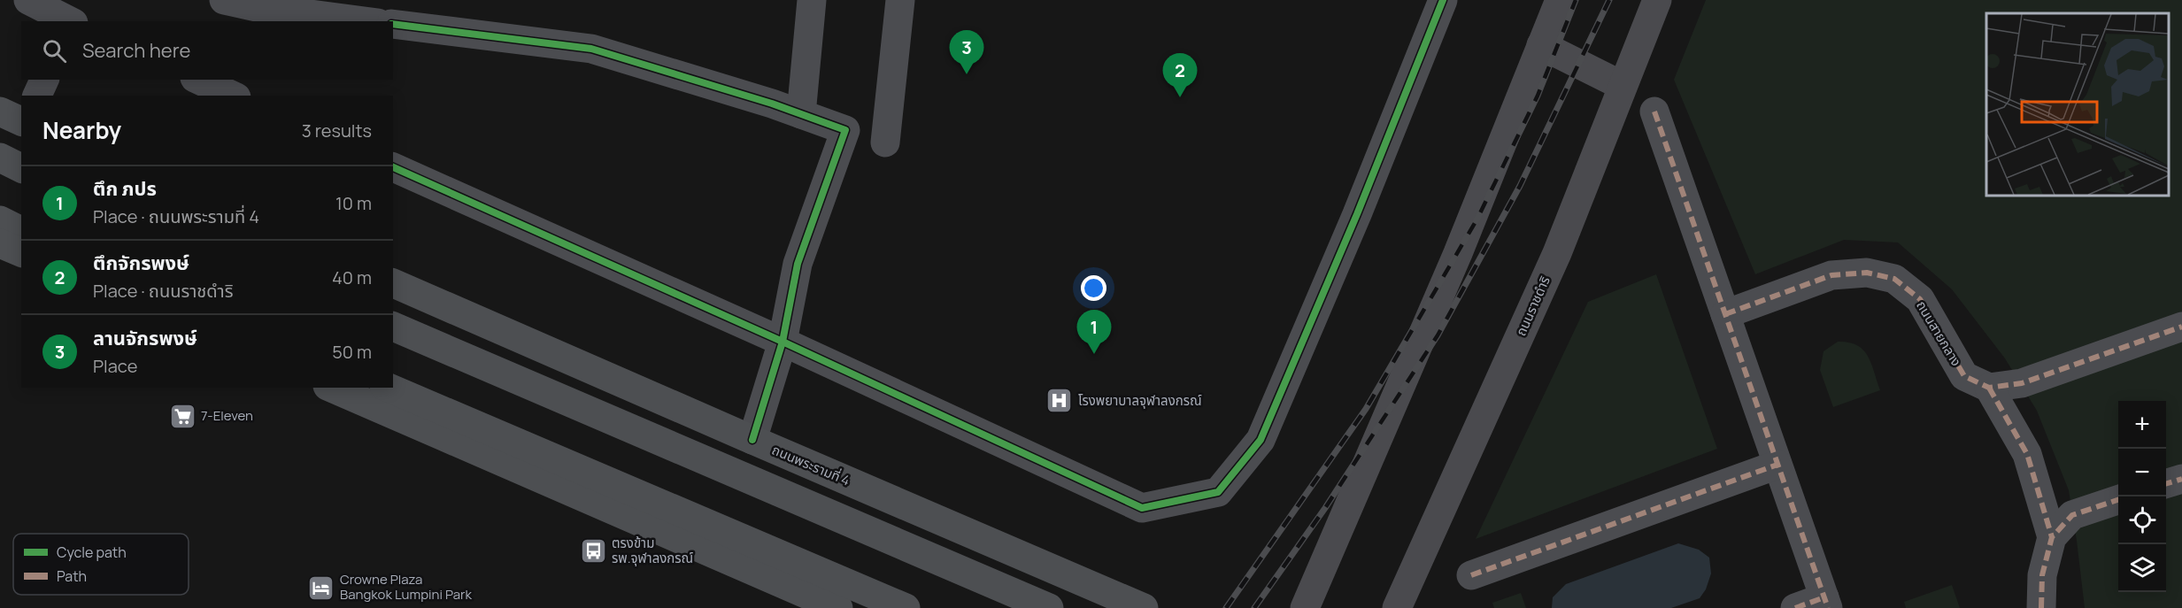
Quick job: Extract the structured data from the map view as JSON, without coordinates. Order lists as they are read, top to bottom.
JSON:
{
  "streets": {
    "main road": ["ถนนราชดำริ", "ถนนพระรามที่ 4"],
    "street": ["ถนนสายกลาง"]
  },
  "places": {
    "hospital": ["โรงพยาบาลจุฬาลงกรณ์"],
    "supermarket": ["7-Eleven"],
    "bus stop": ["ตรงข้าม รพ.จุฬาลงกรณ์"],
    "hotel": ["Crowne Plaza Bangkok Lumpini Park"]
  },
  "legend": ["Cycle path", "Path"],
  "page": {
    "search": "Search here",
    "pins": ["3", "2", "1"],
    "heading": ["Nearby", "3 results"],
    "list": [
      {
        "mark": "1",
        "name": "ตึก ภปร",
        "note": "Place · ถนนพระรามที่ 4",
        "value": "10 m"
      },
      {
        "mark": "2",
        "name": "ตึกจักรพงษ์",
        "note": "Place · ถนนราชดำริ",
        "value": "40 m"
      },
      {
        "mark": "3",
        "name": "ลานจักรพงษ์",
        "note": "Place",
        "value": "50 m"
      }
    ],
    "map_buttons": ["+", "−"]
  }
}
